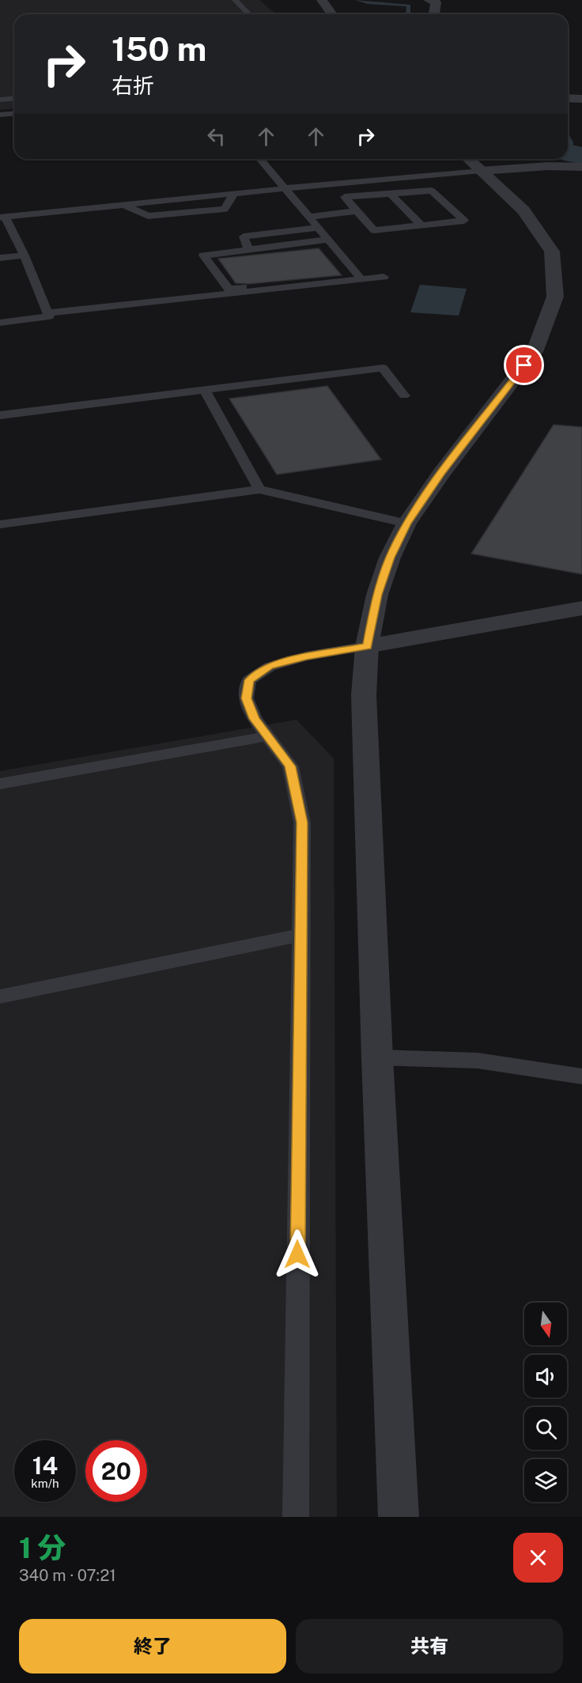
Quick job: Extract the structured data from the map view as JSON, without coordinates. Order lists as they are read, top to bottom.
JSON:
{
  "north": "bottom",
  "page": {
    "turn": ["150 m", "右折"],
    "speed": "14 km/h",
    "limit": "20",
    "heading": ["1 分", "340 m · 07:21"],
    "buttons": ["終了", "共有"]
  }
}
